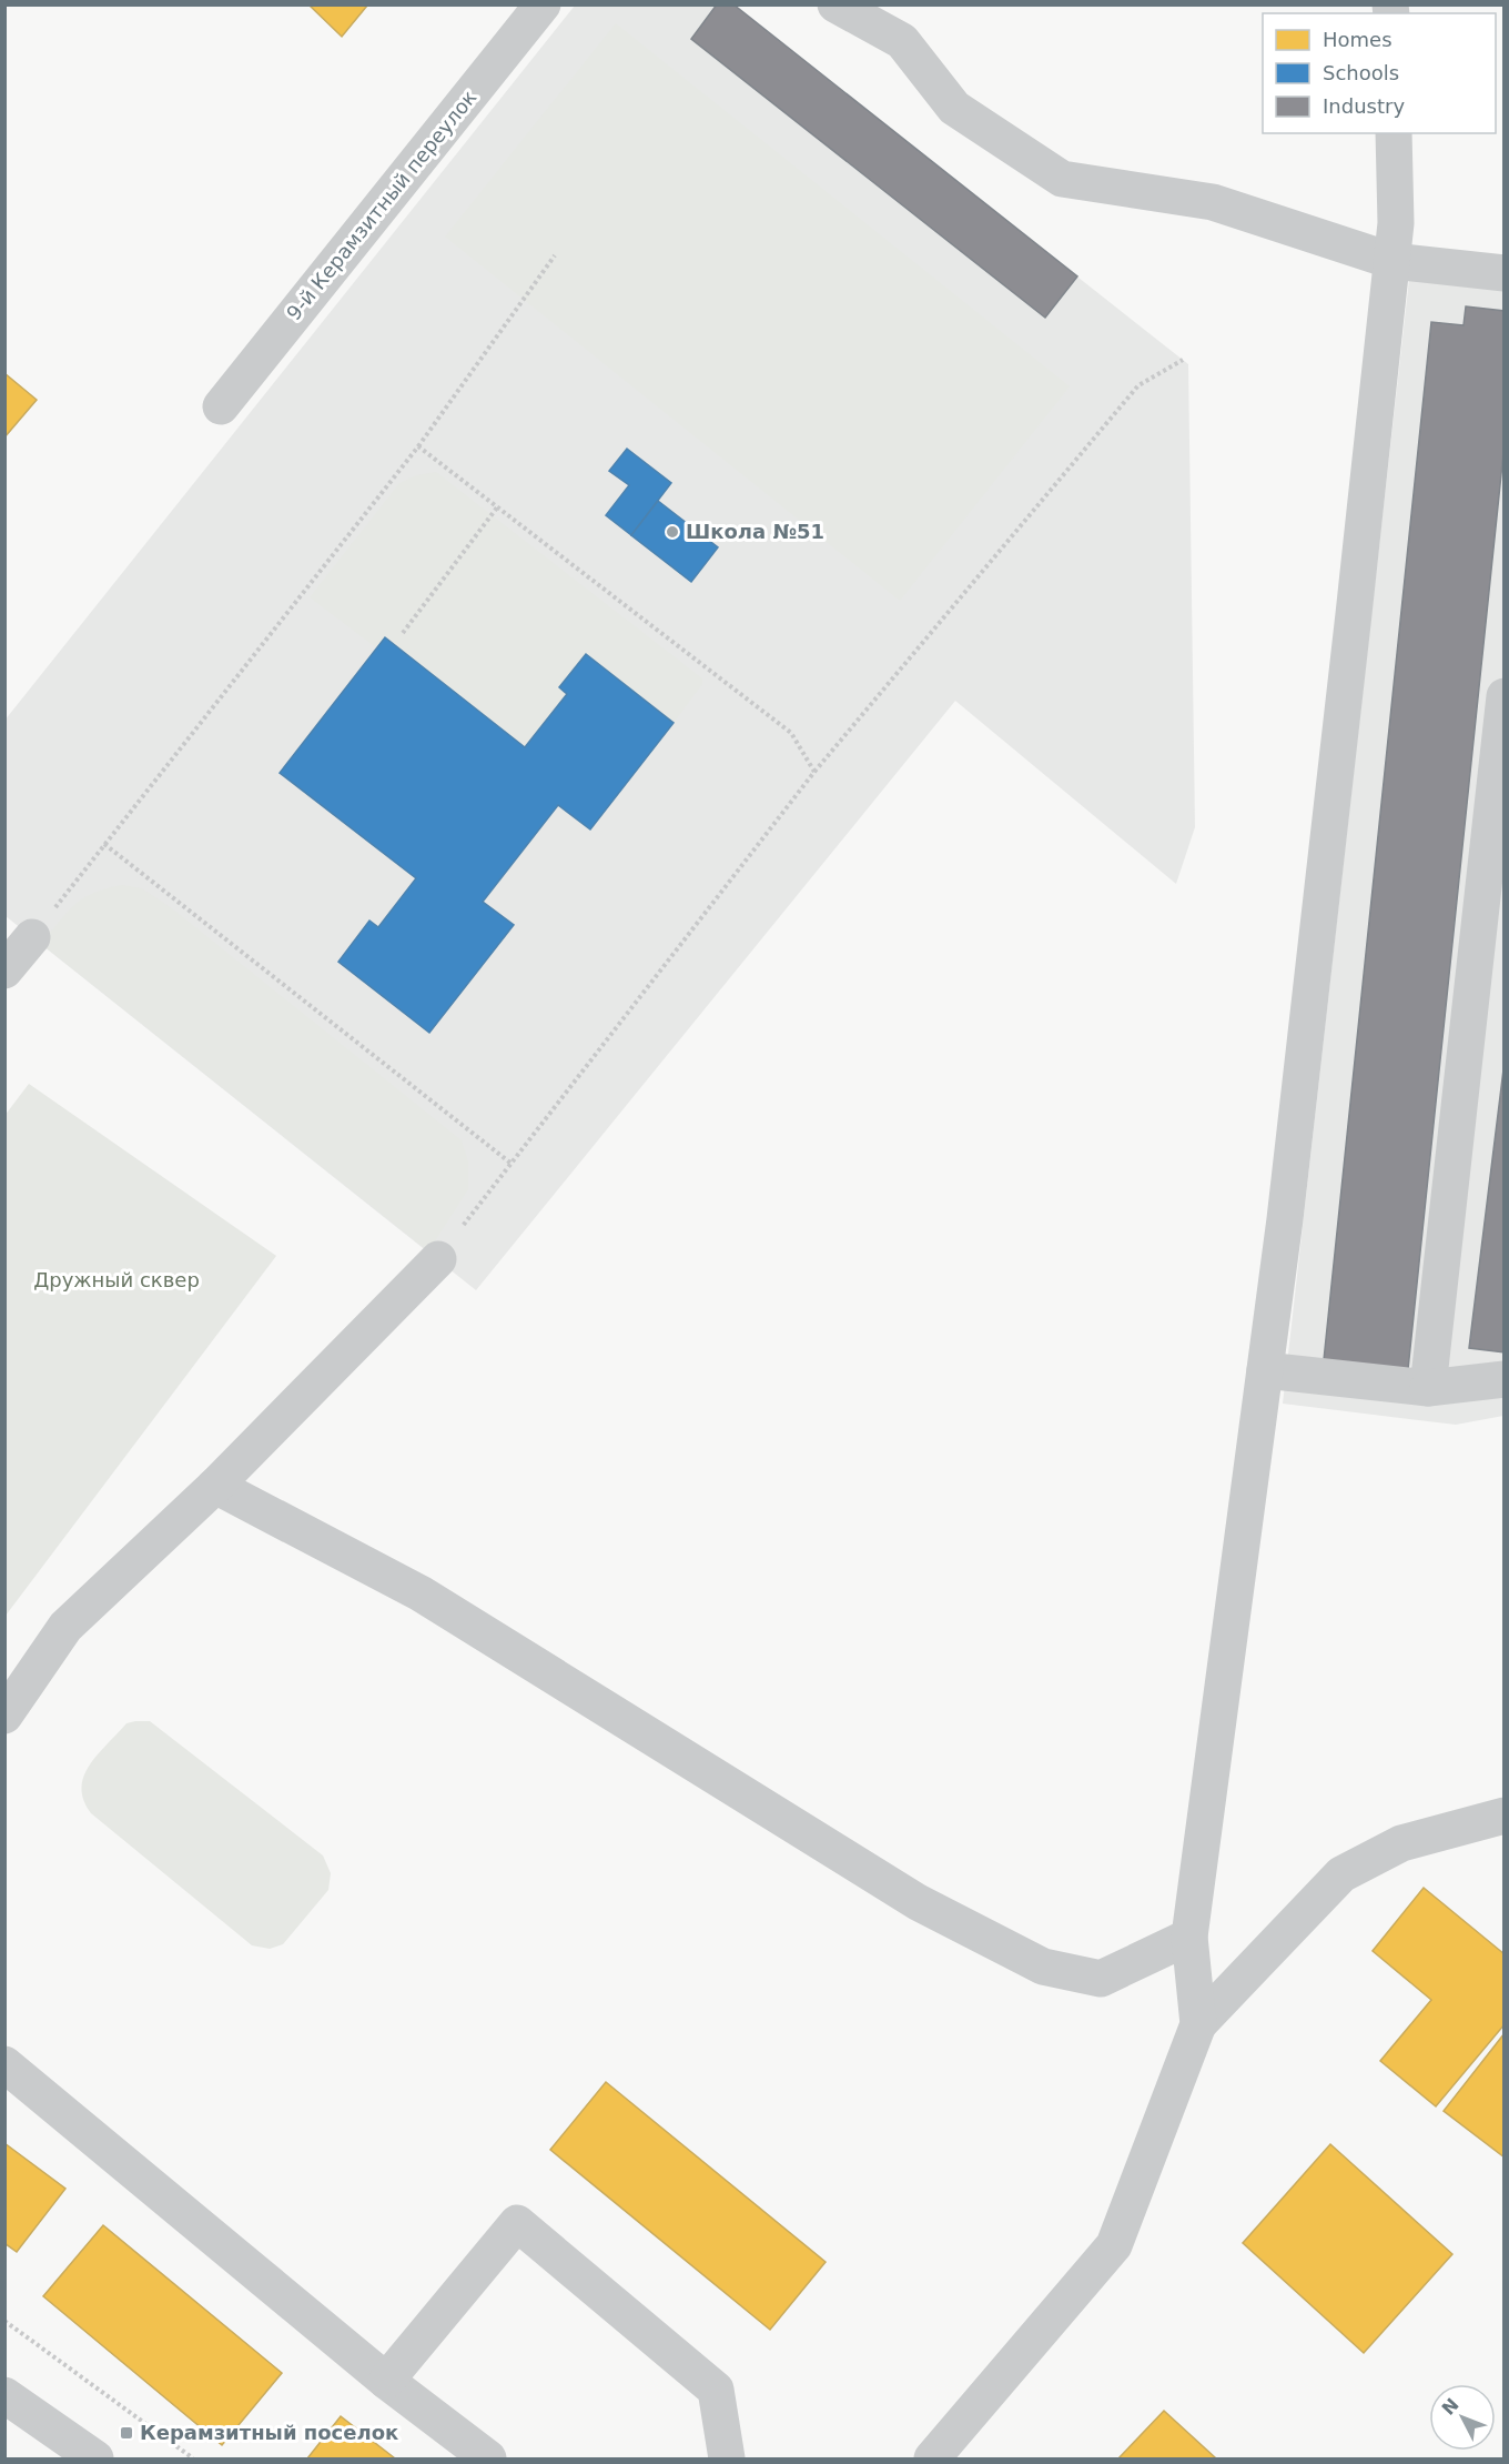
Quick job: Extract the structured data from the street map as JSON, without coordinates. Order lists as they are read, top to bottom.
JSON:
{
  "streets": {
    "street": ["9-й Керамзитный переулок"]
  },
  "parks": ["Дружный сквер"],
  "places": {
    "other": ["Школа №51"],
    "transit": ["Керамзитный поселок"]
  },
  "legend": ["Homes", "Schools", "Industry"],
  "north": "top left"
}
